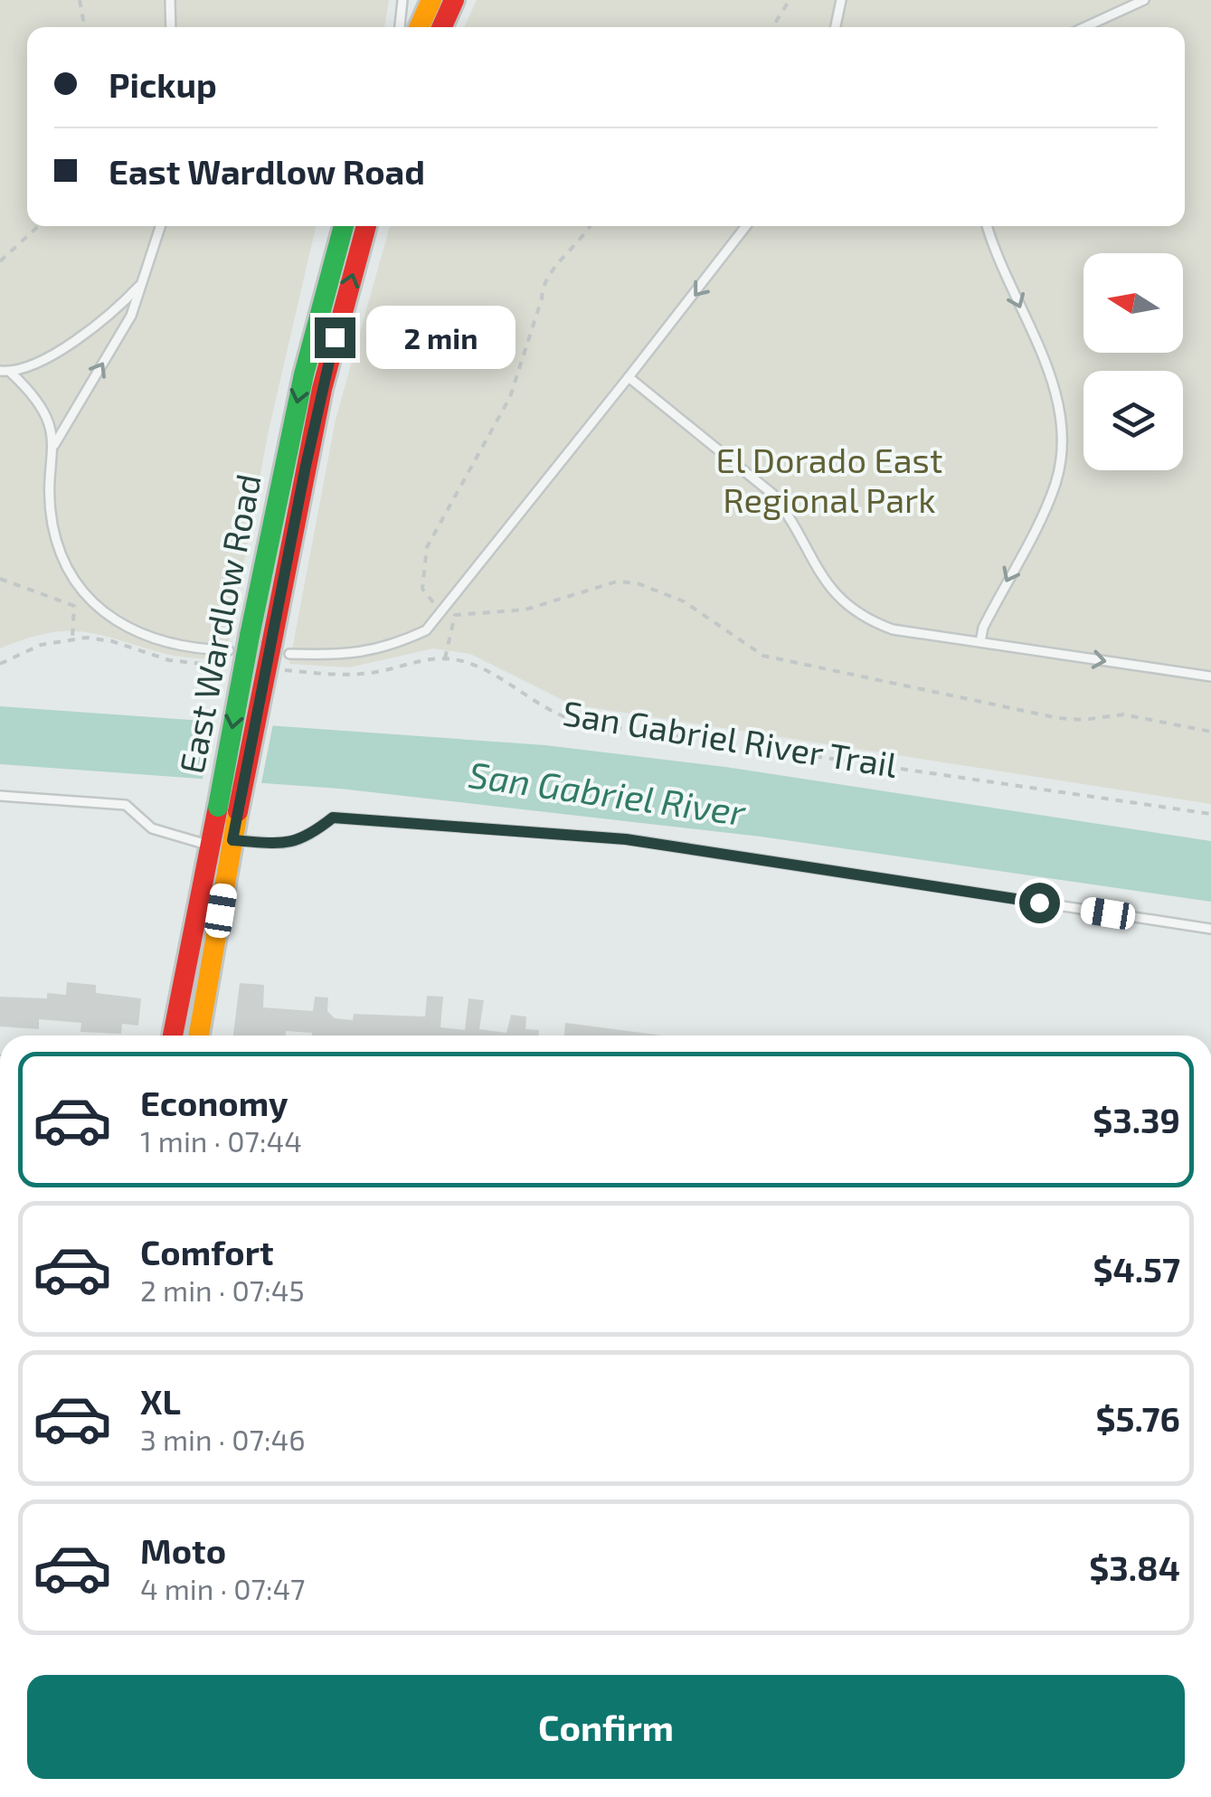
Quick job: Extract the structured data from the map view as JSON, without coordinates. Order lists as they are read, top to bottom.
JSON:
{
  "streets": {
    "main road": ["East Wardlow Road"],
    "path": ["San Gabriel River Trail"]
  },
  "water": ["San Gabriel River"],
  "parks": ["El Dorado East Regional Park"],
  "north": "left",
  "page": {
    "banner": ["Pickup", "East Wardlow Road"],
    "bubble": "2 min",
    "list": [
      {
        "name": "Economy",
        "note": "1 min · 07:44",
        "value": "$3.39"
      },
      {
        "name": "Comfort",
        "note": "2 min · 07:45",
        "value": "$4.57"
      },
      {
        "name": "XL",
        "note": "3 min · 07:46",
        "value": "$5.76"
      },
      {
        "name": "Moto",
        "note": "4 min · 07:47",
        "value": "$3.84"
      }
    ],
    "buttons": "Confirm"
  }
}
